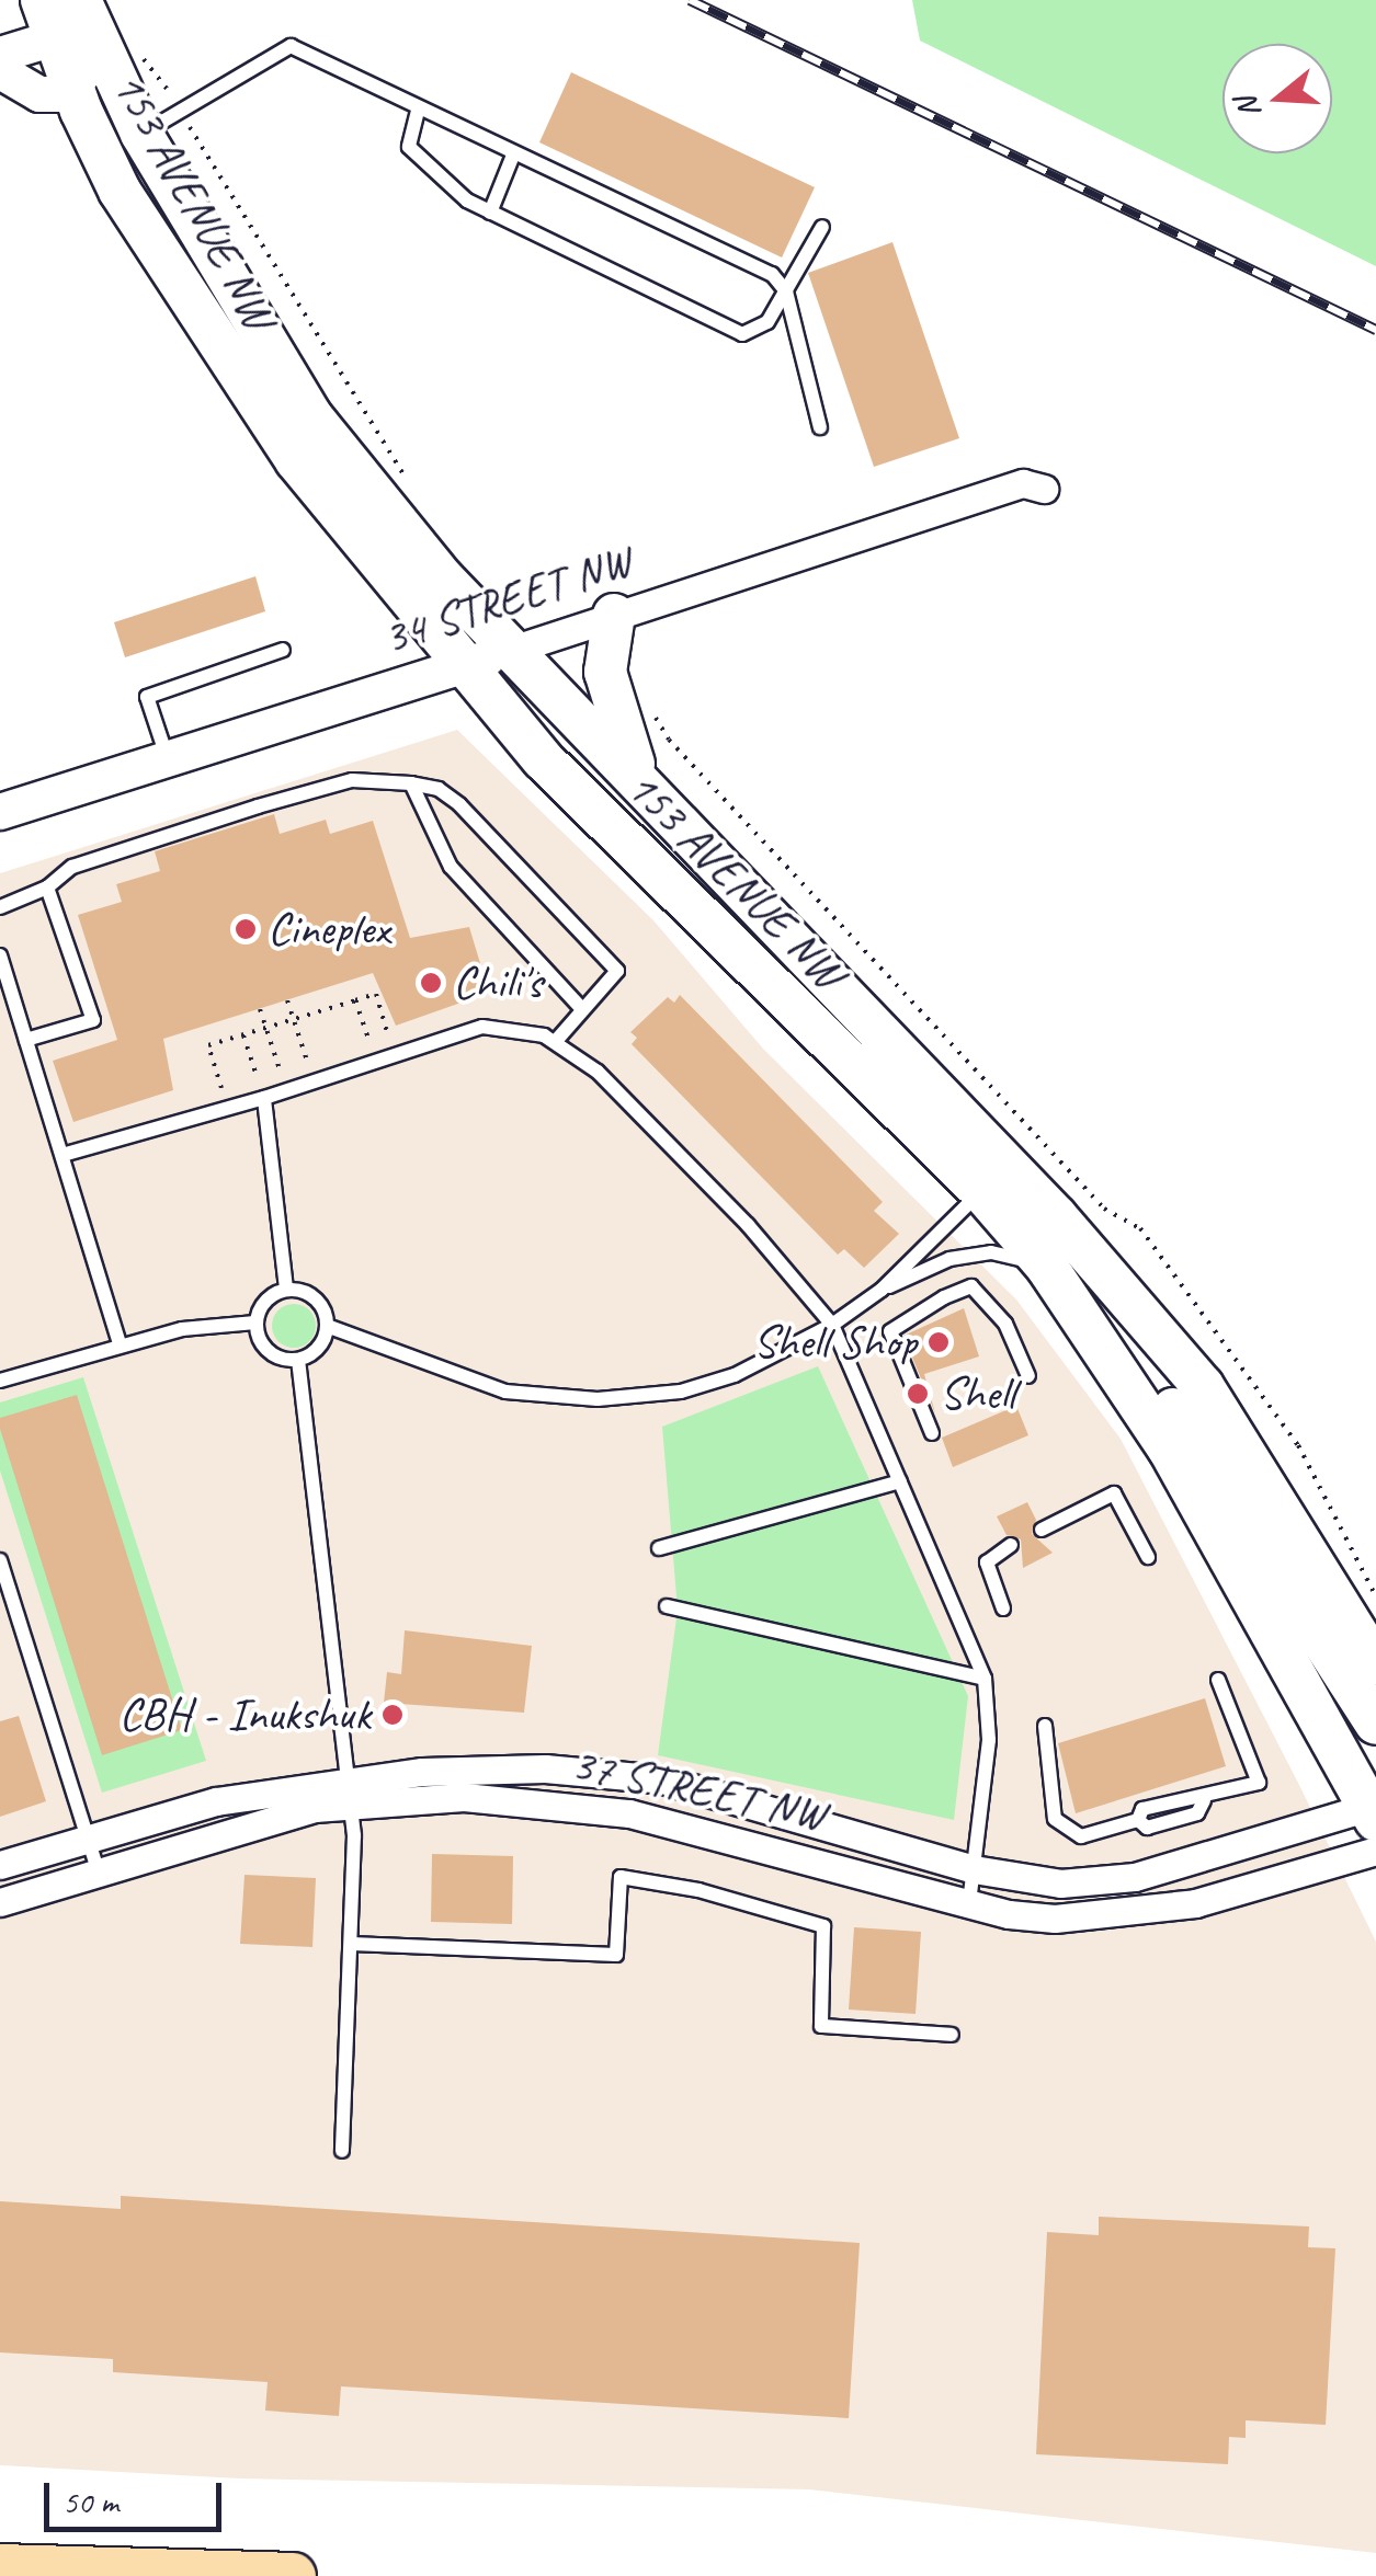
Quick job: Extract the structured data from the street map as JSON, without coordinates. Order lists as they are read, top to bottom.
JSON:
{
  "streets": {
    "main road": ["153 AVENUE NW"],
    "street": ["34 STREET NW", "37 STREET NW"]
  },
  "crossings": [
    ["153 AVENUE NW", "34 STREET NW"],
    ["153 AVENUE NW", "37 STREET NW"]
  ],
  "places": [
    "Cineplex",
    "Chili's",
    "Shell Shop",
    "Shell",
    "CBH - Inukshuk"
  ],
  "scale_bar": "50 m",
  "north": "left"
}
